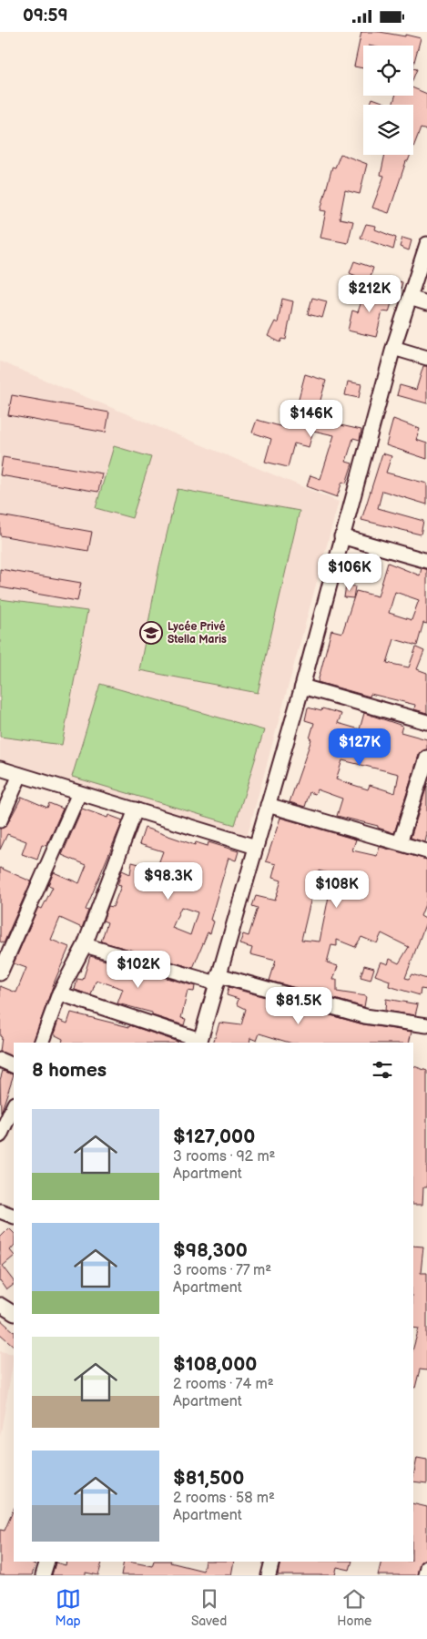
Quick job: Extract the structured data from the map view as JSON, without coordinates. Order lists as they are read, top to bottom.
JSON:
{
  "places": {
    "school or university": ["Lycée Privé Stella Maris"]
  },
  "page": {
    "status": "09:59",
    "price": [
      "$212K",
      "$146K",
      "$106K",
      "$127K",
      "$98.3K",
      "$108K",
      "$102K",
      "$81.5K"
    ],
    "heading": "8 homes",
    "list": [
      {
        "name": "$127,000",
        "note": "3 rooms · 92 m² · Apartment"
      },
      {
        "name": "$98,300",
        "note": "3 rooms · 77 m² · Apartment"
      },
      {
        "name": "$108,000",
        "note": "2 rooms · 74 m² · Apartment"
      },
      {
        "name": "$81,500",
        "note": "2 rooms · 58 m² · Apartment"
      }
    ],
    "tabs": ["Map", "Saved", "Home"]
  }
}
